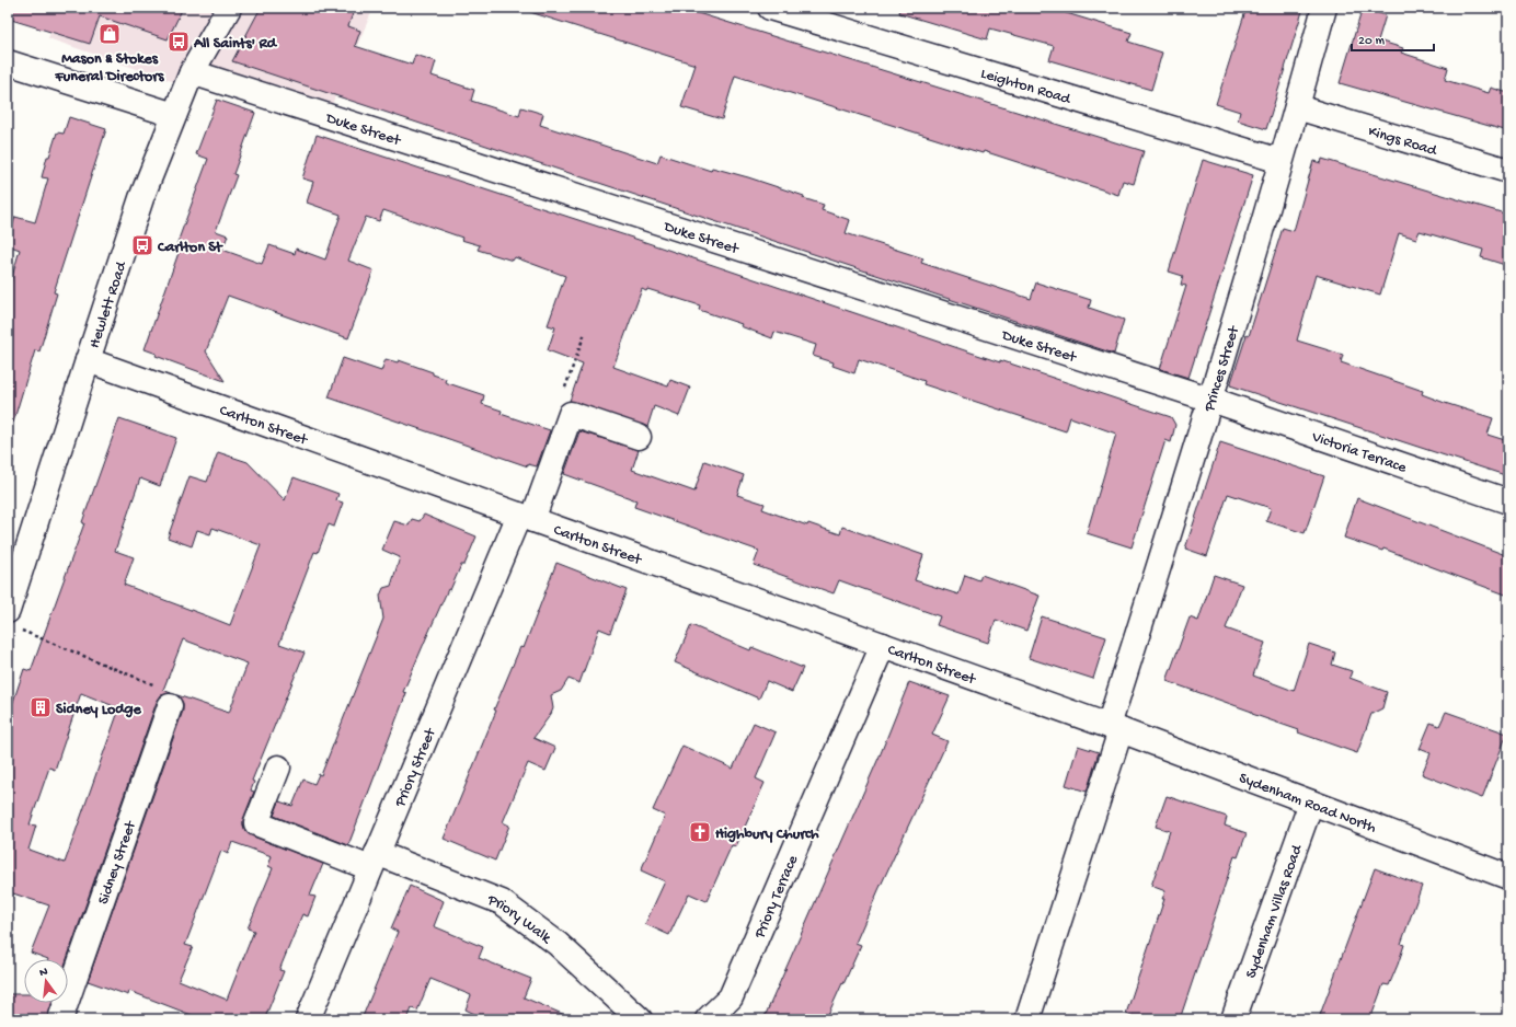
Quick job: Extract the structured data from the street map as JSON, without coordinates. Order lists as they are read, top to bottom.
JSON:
{
  "streets": {
    "street": [
      "Leighton Road",
      "Duke Street",
      "Kings Road",
      "Hewlett Road",
      "Princes Street",
      "Carlton Street",
      "Victoria Terrace",
      "Priory Street",
      "Sydenham Road North",
      "Sidney Street",
      "Priory Terrace",
      "Sydenham Villas Road",
      "Priory Walk"
    ]
  },
  "crossings": [
    ["Leighton Road", "Princes Street"],
    ["Duke Street", "Hewlett Road"],
    ["Duke Street", "Princes Street"],
    ["Duke Street", "Victoria Terrace"],
    ["Kings Road", "Princes Street"],
    ["Hewlett Road", "Carlton Street"],
    ["Princes Street", "Carlton Street"],
    ["Princes Street", "Victoria Terrace"],
    ["Princes Street", "Sydenham Road North"],
    ["Carlton Street", "Priory Street"],
    ["Carlton Street", "Sydenham Road North"],
    ["Carlton Street", "Priory Terrace"],
    ["Priory Street", "Priory Walk"],
    ["Sydenham Road North", "Sydenham Villas Road"]
  ],
  "places": {
    "shop": ["Mason & Stokes Funeral Directors"],
    "bus stop": ["All Saints' Rd", "Carlton St"],
    "building": ["Sidney Lodge"],
    "church": ["Highbury Church"]
  },
  "scale_bar": "20 m",
  "north": "top"
}
